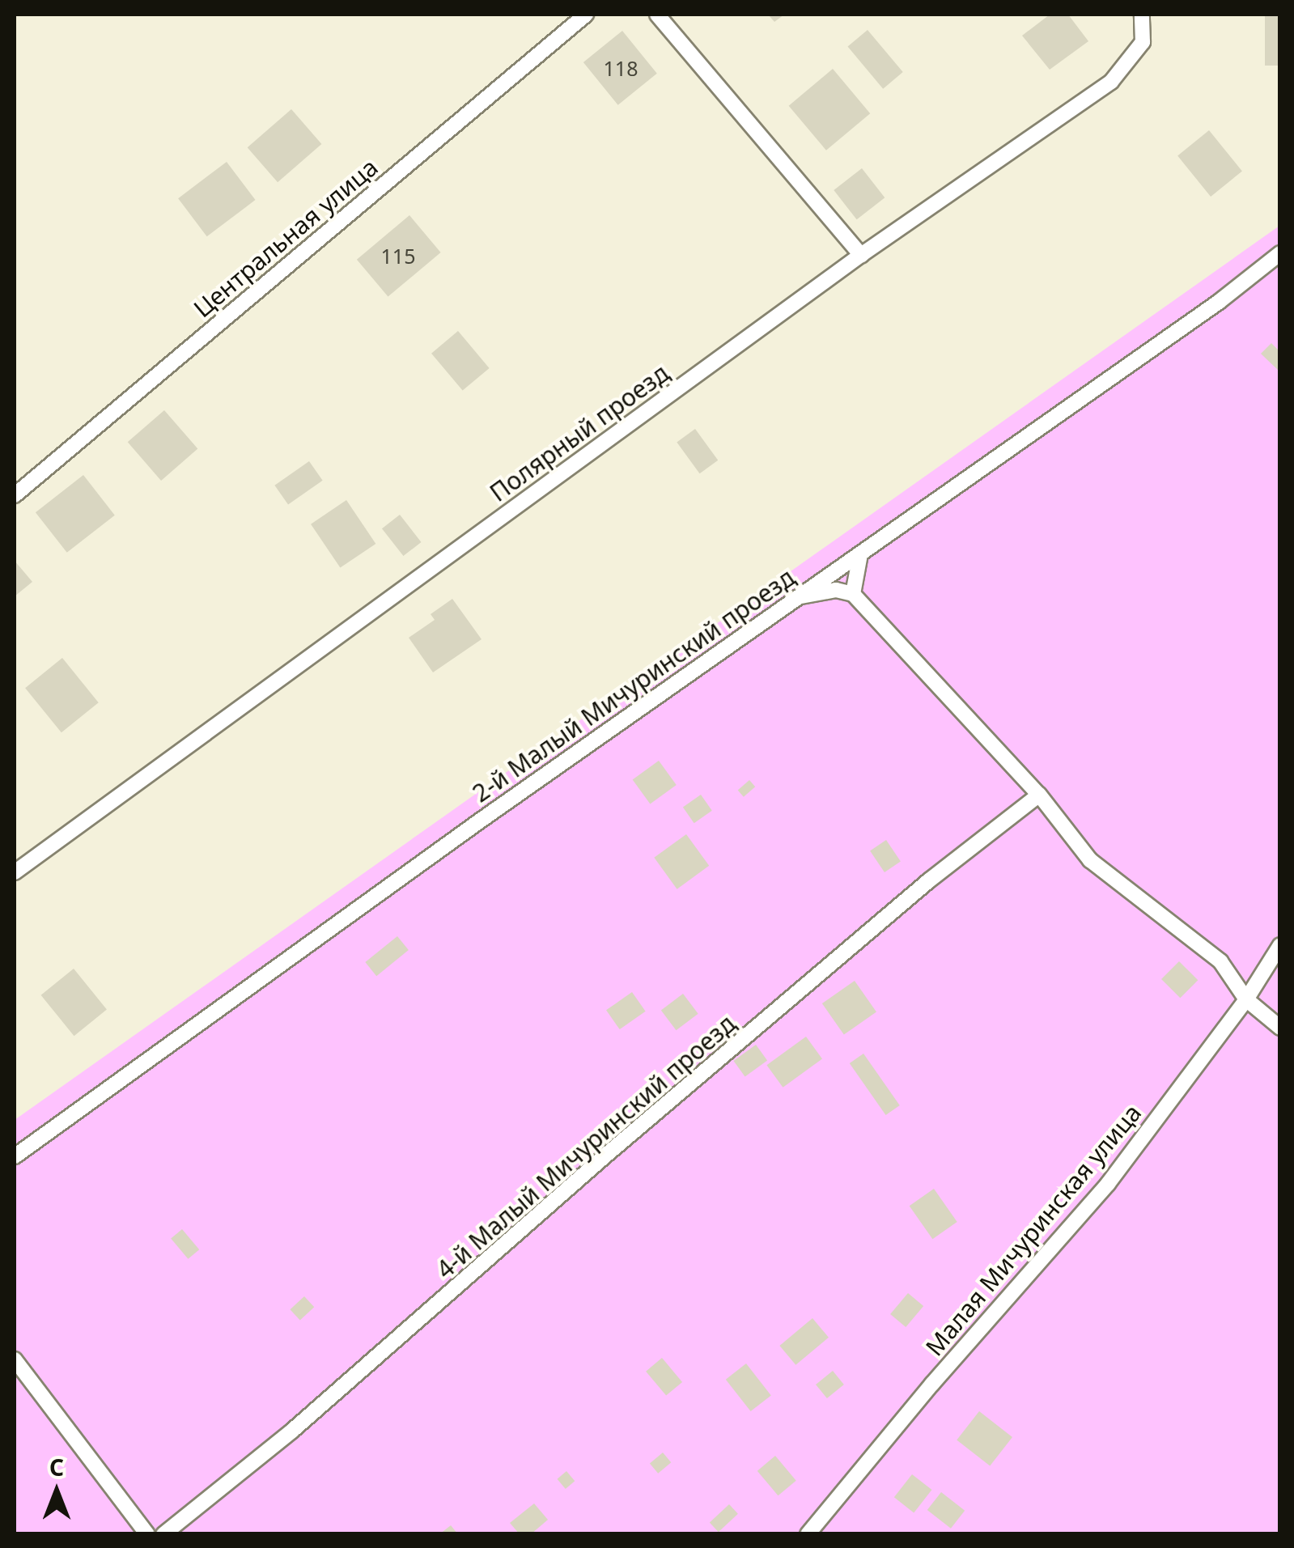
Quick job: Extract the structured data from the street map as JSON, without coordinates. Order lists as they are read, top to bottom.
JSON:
{
  "streets": {
    "lane": [
      "Центральная улица",
      "Полярный проезд",
      "2-й Малый Мичуринский проезд",
      "4-й Малый Мичуринский проезд",
      "Малая Мичуринская улица"
    ]
  },
  "house_numbers": ["118", "115"],
  "north": "top"
}
